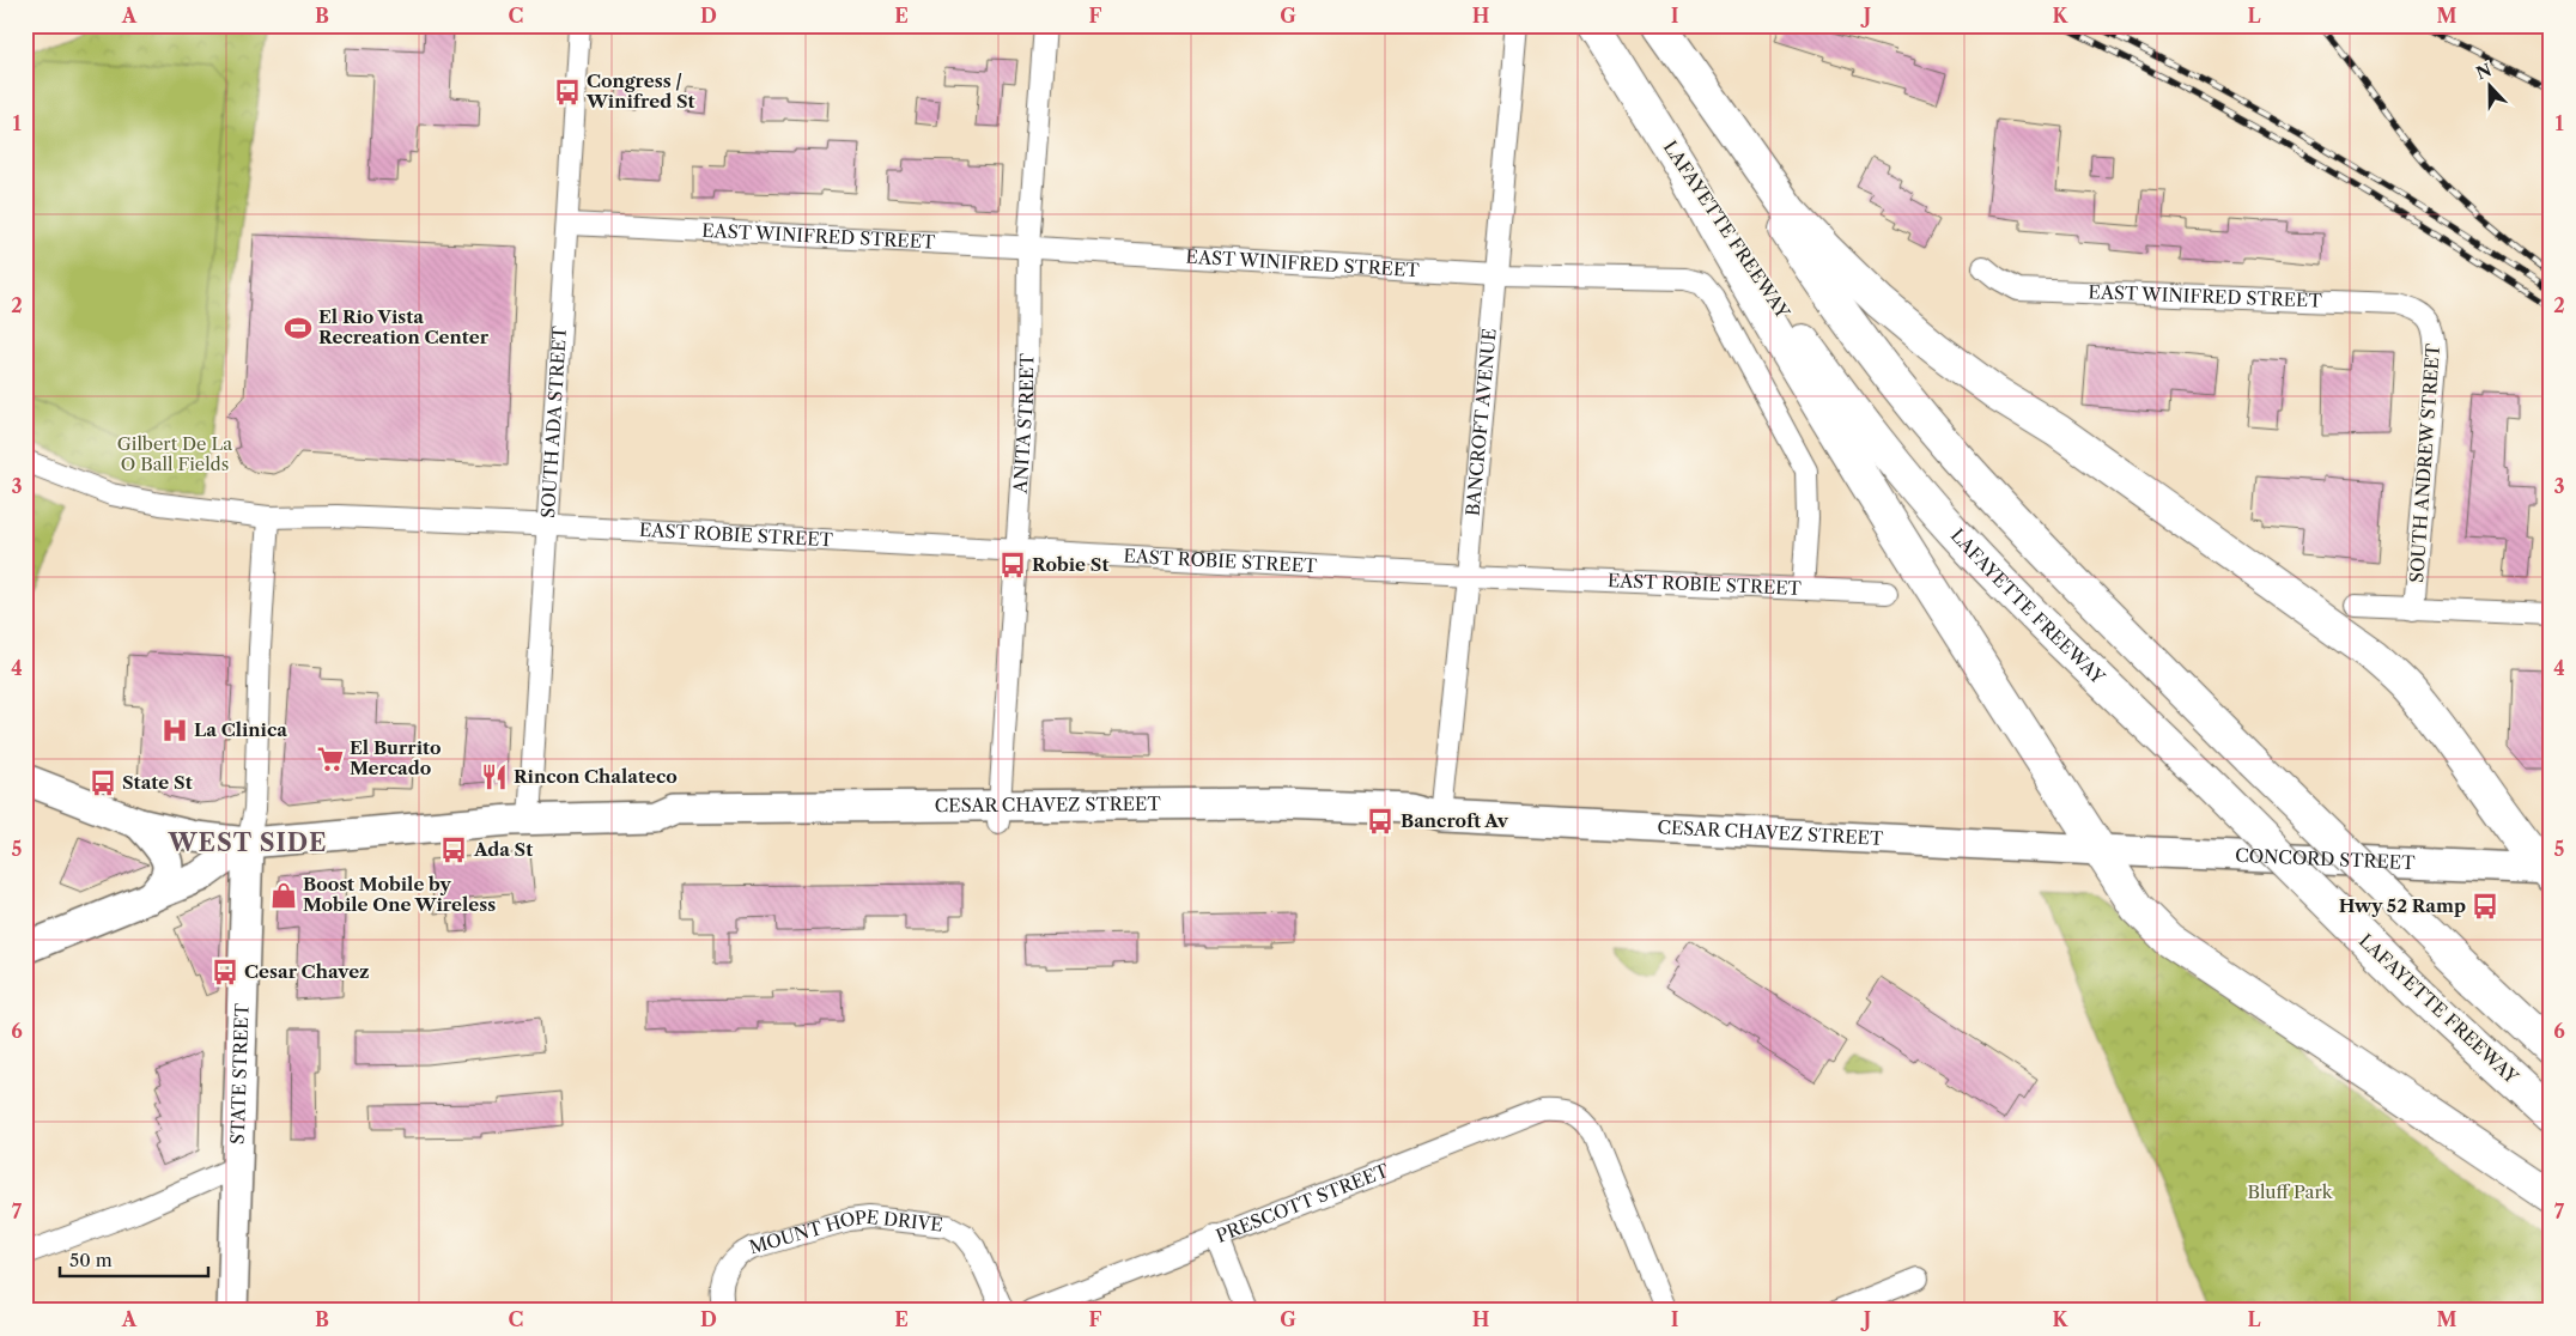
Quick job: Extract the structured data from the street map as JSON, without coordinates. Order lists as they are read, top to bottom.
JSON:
{
  "streets": {
    "highway": ["LAFAYETTE FREEWAY"],
    "main road": ["CESAR CHAVEZ STREET", "CONCORD STREET", "STATE STREET"],
    "street": [
      "EAST WINIFRED STREET",
      "BANCROFT AVENUE",
      "SOUTH ADA STREET",
      "ANITA STREET",
      "SOUTH ANDREW STREET",
      "EAST ROBIE STREET",
      "PRESCOTT STREET",
      "MOUNT HOPE DRIVE"
    ]
  },
  "crossings": [
    ["EAST WINIFRED STREET", "BANCROFT AVENUE"],
    ["EAST WINIFRED STREET", "SOUTH ADA STREET"],
    ["EAST WINIFRED STREET", "ANITA STREET"],
    ["EAST WINIFRED STREET", "SOUTH ANDREW STREET"],
    ["EAST WINIFRED STREET", "EAST ROBIE STREET"],
    ["BANCROFT AVENUE", "EAST ROBIE STREET"],
    ["BANCROFT AVENUE", "CESAR CHAVEZ STREET"],
    ["SOUTH ADA STREET", "EAST ROBIE STREET"],
    ["SOUTH ADA STREET", "CESAR CHAVEZ STREET"],
    ["ANITA STREET", "EAST ROBIE STREET"],
    ["ANITA STREET", "CESAR CHAVEZ STREET"],
    ["EAST ROBIE STREET", "STATE STREET"],
    ["CESAR CHAVEZ STREET", "CONCORD STREET"],
    ["CESAR CHAVEZ STREET", "STATE STREET"]
  ],
  "districts": ["WEST SIDE"],
  "parks": ["Gilbert De La O Ball Fields", "Bluff Park"],
  "places": {
    "bus stop": [
      "Congress / Winifred St",
      "Robie St",
      "State St",
      "Bancroft Av",
      "Ada St",
      "Hwy 52 Ramp",
      "Cesar Chavez"
    ],
    "sports": ["El Rio Vista Recreation Center"],
    "hospital": ["La Clinica"],
    "supermarket": ["El Burrito Mercado"],
    "restaurant": ["Rincon Chalateco"],
    "shop": ["Boost Mobile by Mobile One Wireless"]
  },
  "scale_bar": "50 m",
  "north": "top",
  "grid": {
    "columns": [
      "A",
      "B",
      "C",
      "D",
      "E",
      "F",
      "G",
      "H",
      "I",
      "J",
      "K",
      "L",
      "M"
    ],
    "rows": [
      "1",
      "2",
      "3",
      "4",
      "5",
      "6",
      "7"
    ]
  }
}
